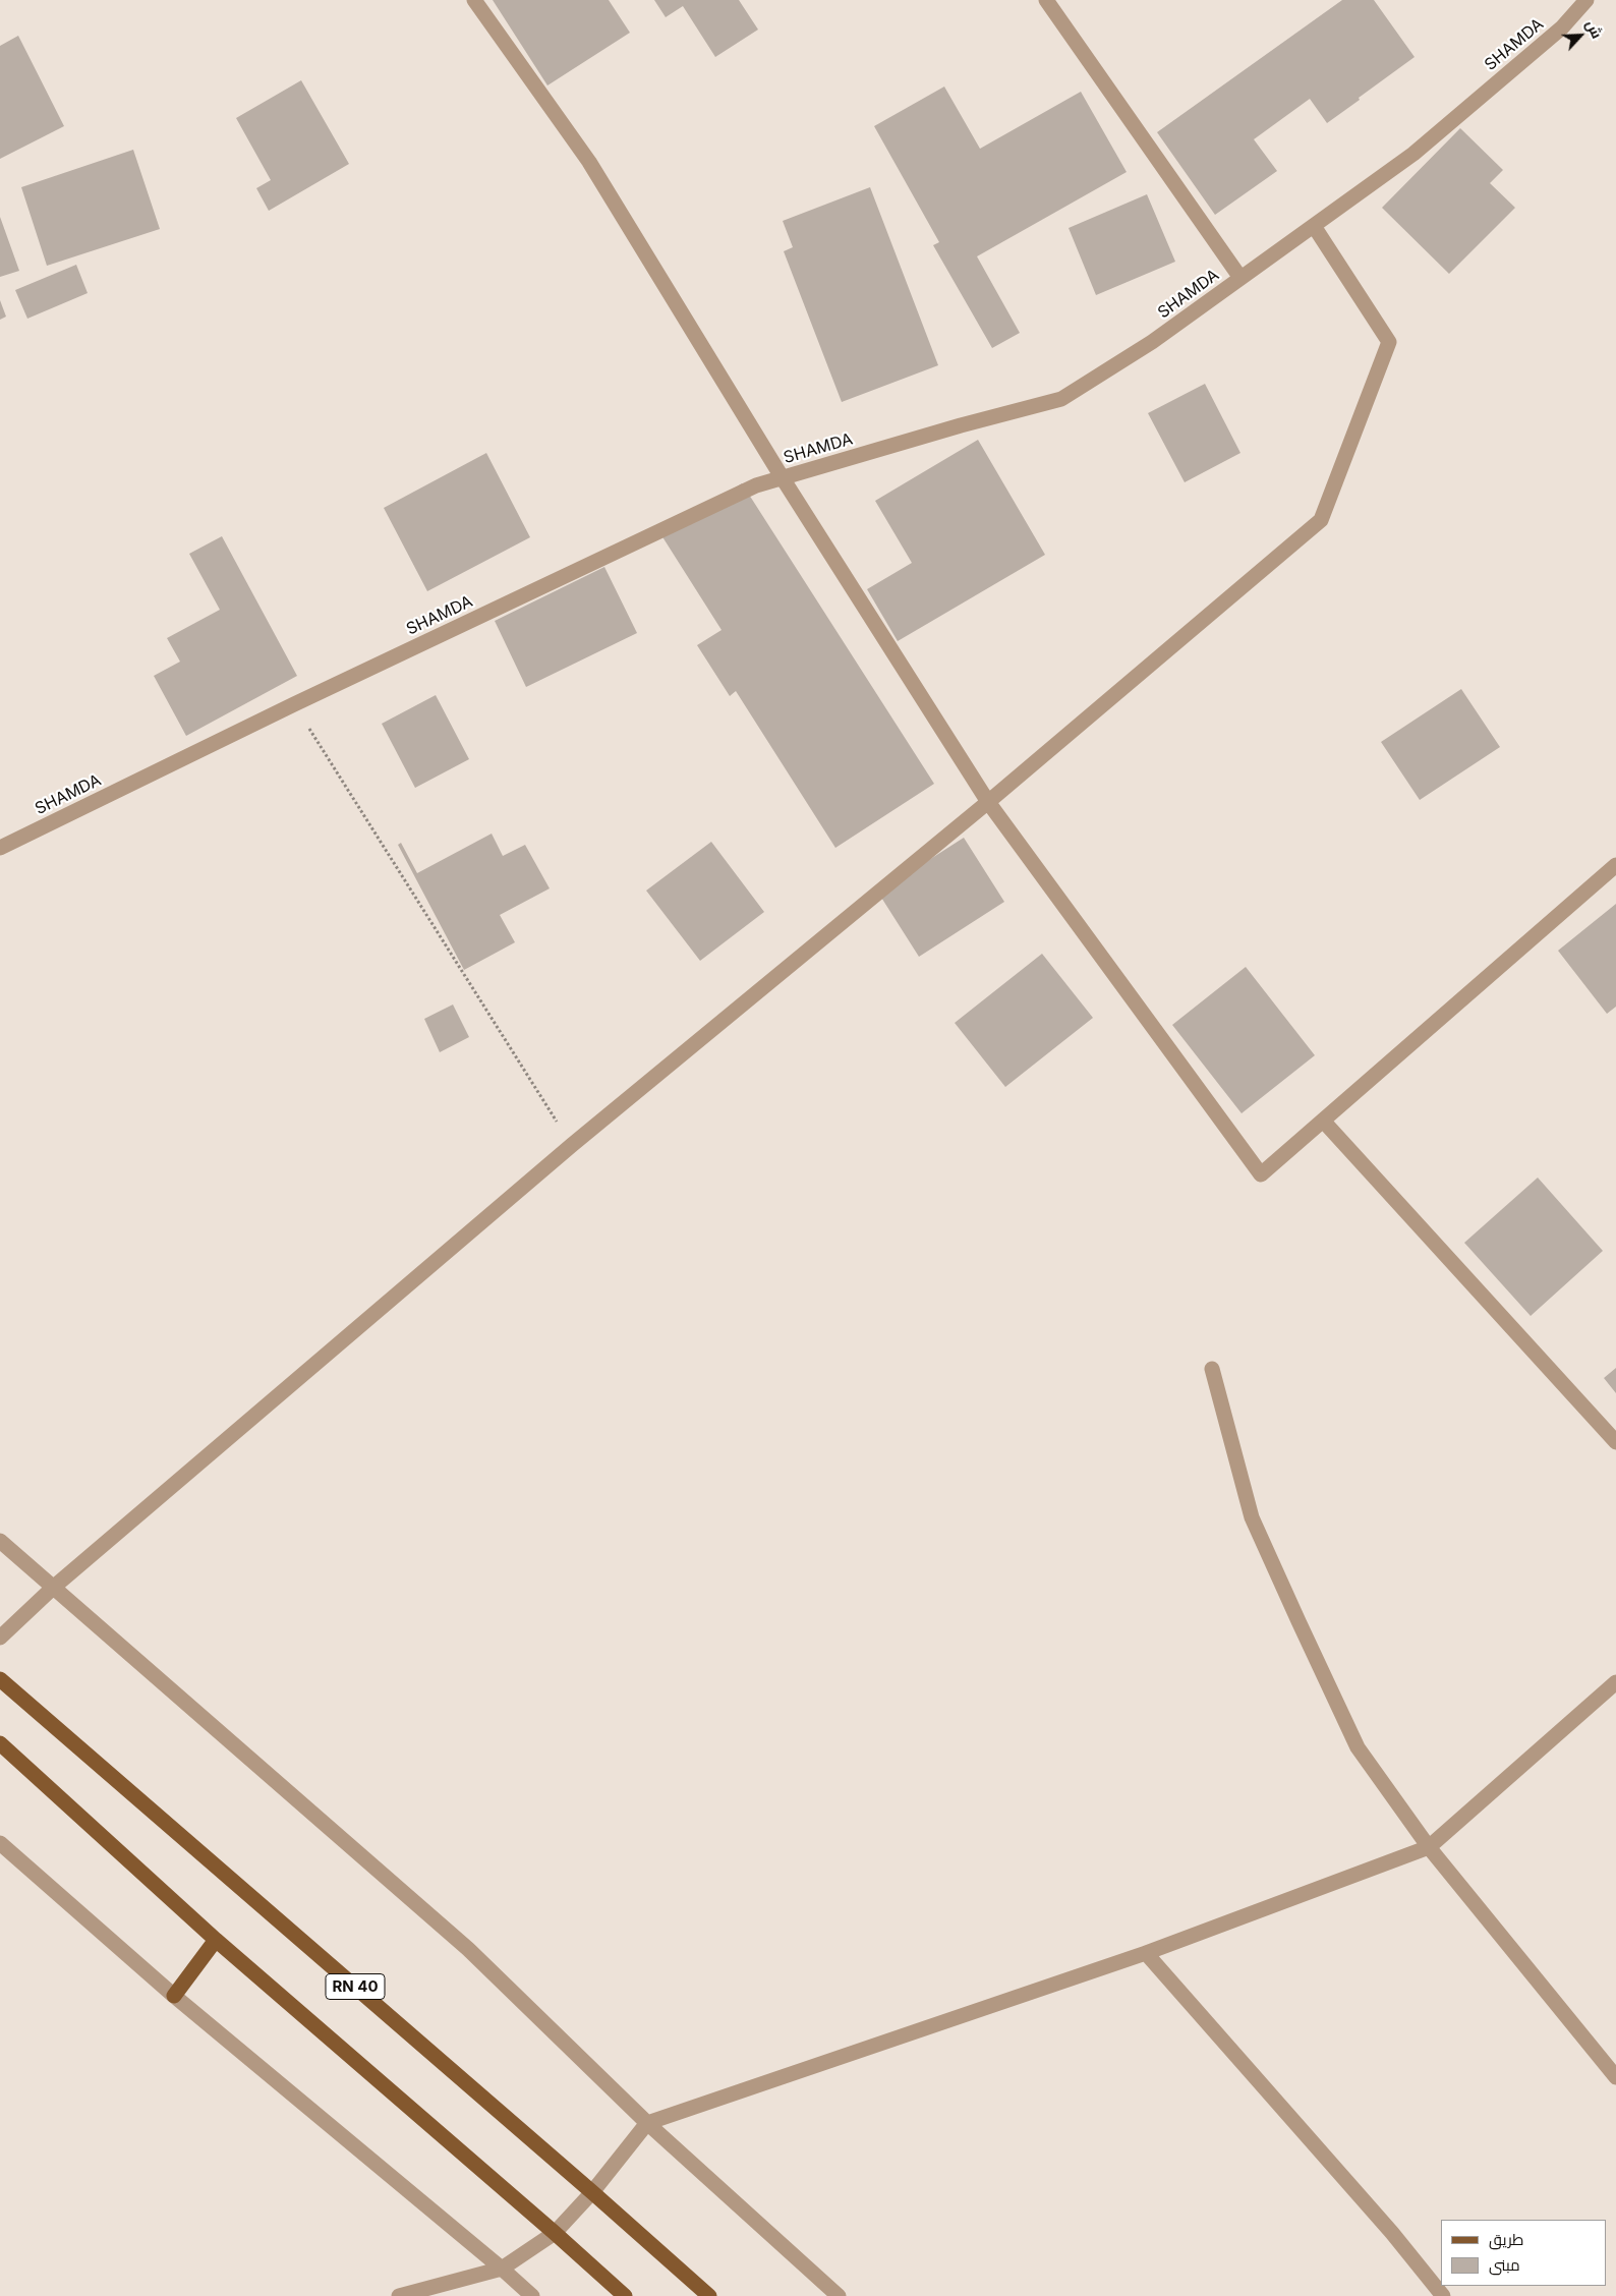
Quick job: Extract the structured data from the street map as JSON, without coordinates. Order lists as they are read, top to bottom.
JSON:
{
  "streets": {
    "main road": ["RN 40"],
    "street": ["SHAMDA"]
  },
  "legend": ["طريق", "مبنى"],
  "north": "top right"
}
